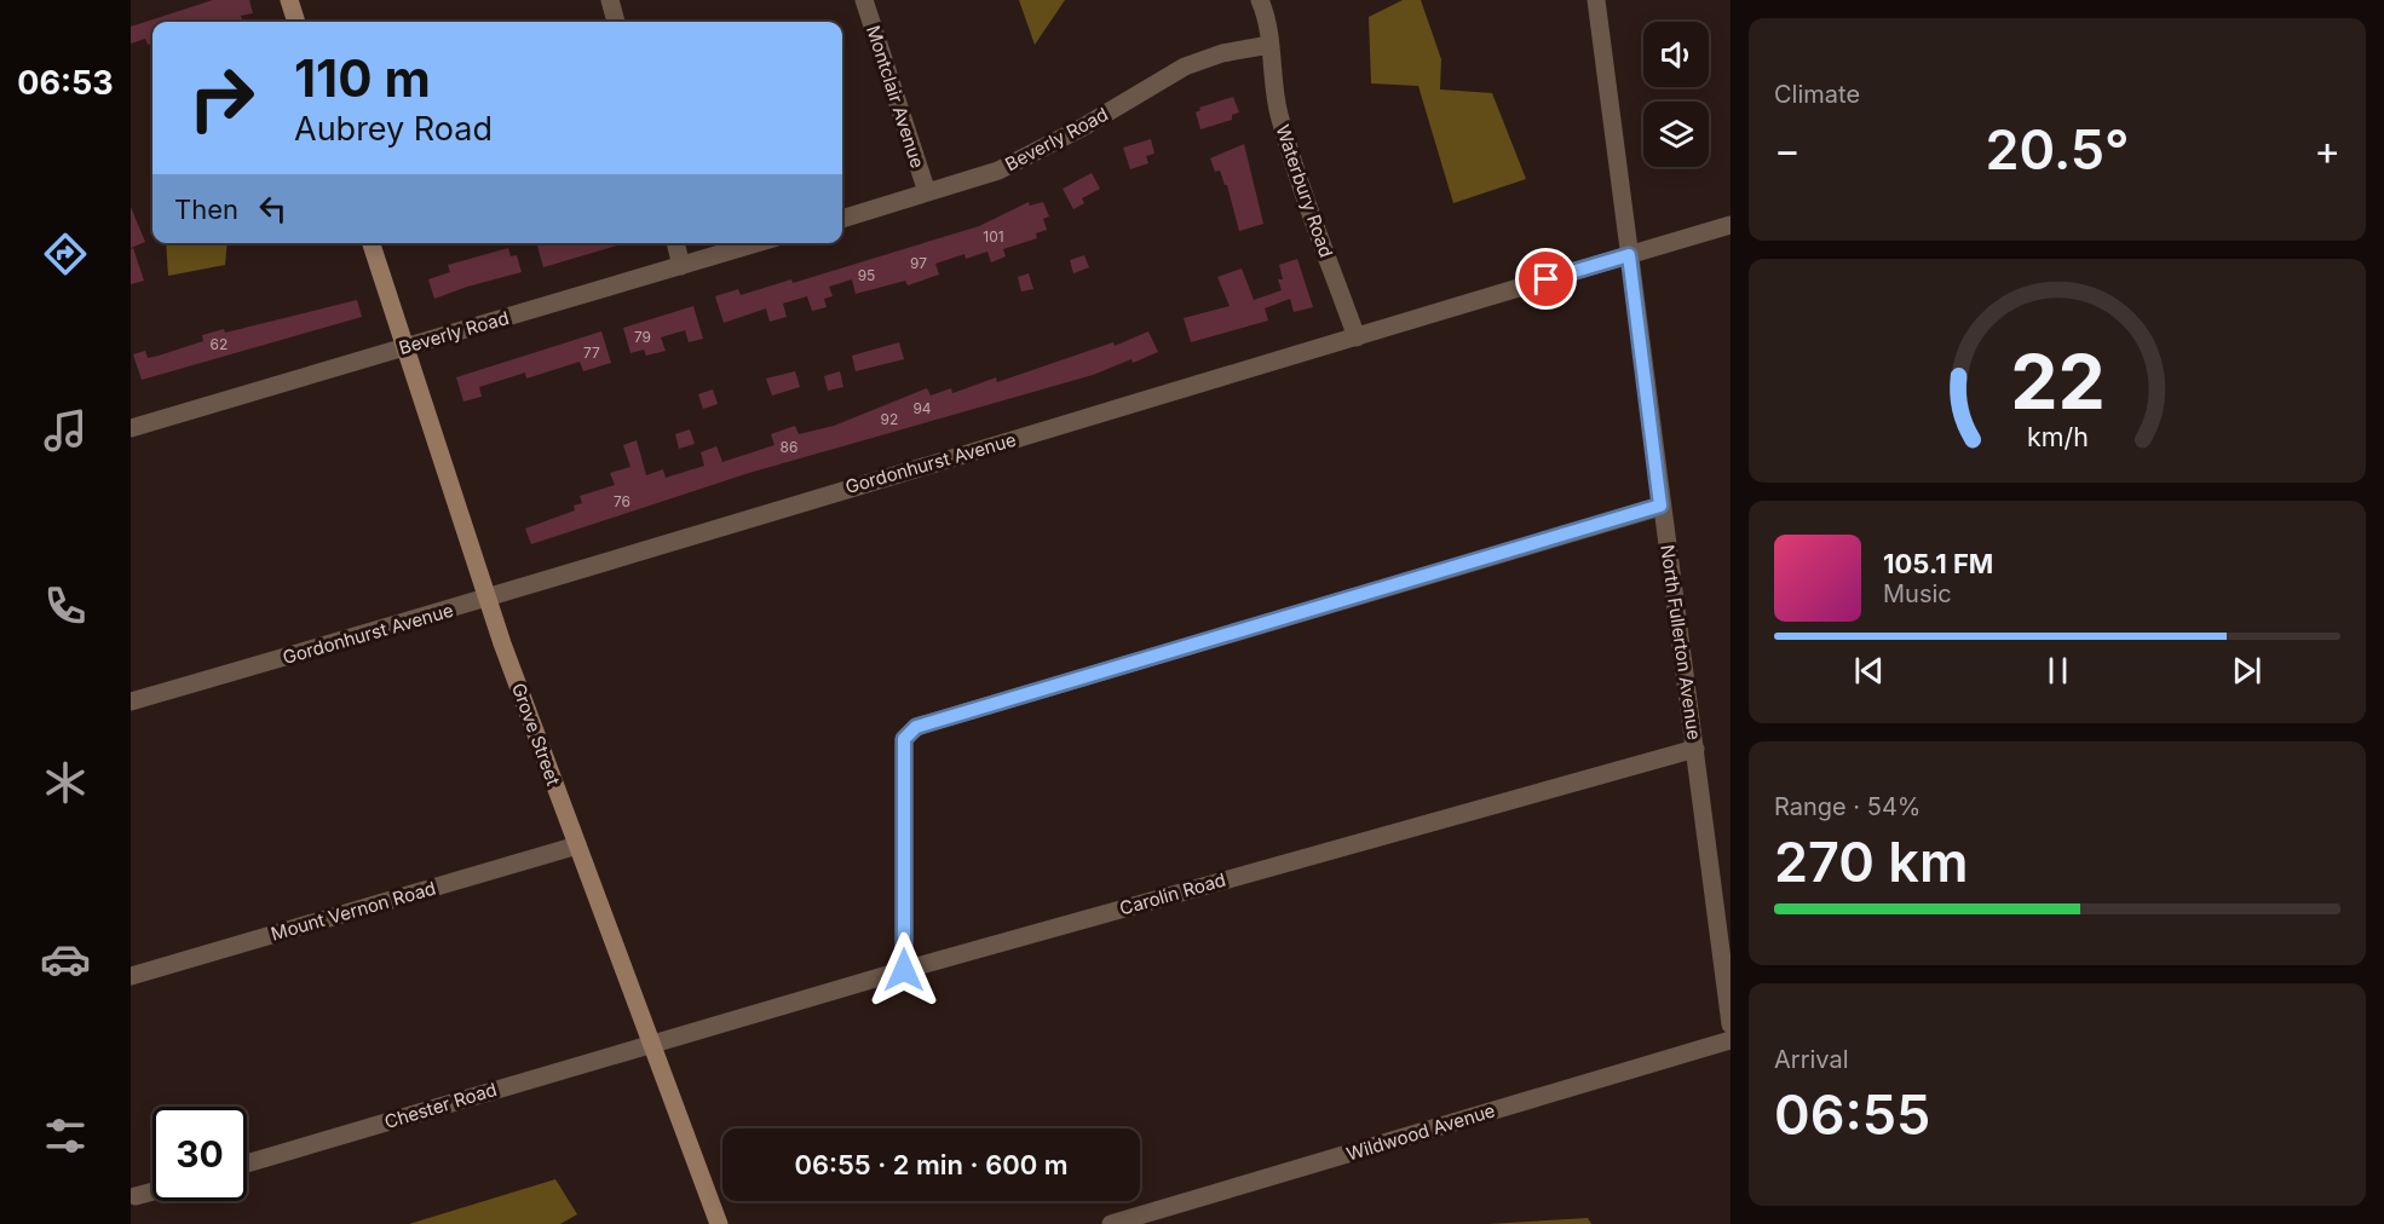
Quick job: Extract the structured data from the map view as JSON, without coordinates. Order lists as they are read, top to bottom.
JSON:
{
  "streets": {
    "main road": ["Grove Street"],
    "street": [
      "Montclair Avenue",
      "Beverly Road",
      "Waterbury Road",
      "Gordonhurst Avenue",
      "North Fullerton Avenue",
      "Carolin Road",
      "Mount Vernon Road",
      "Chester Road",
      "Wildwood Avenue"
    ]
  },
  "crossings": [
    ["Montclair Avenue", "Beverly Road"],
    ["Beverly Road", "Waterbury Road"],
    ["Beverly Road", "Grove Street"],
    ["Waterbury Road", "Gordonhurst Avenue"],
    ["Gordonhurst Avenue", "North Fullerton Avenue"],
    ["Gordonhurst Avenue", "Grove Street"],
    ["North Fullerton Avenue", "Carolin Road"],
    ["Grove Street", "Carolin Road"],
    ["Grove Street", "Mount Vernon Road"],
    ["Grove Street", "Chester Road"],
    ["Carolin Road", "Chester Road"]
  ],
  "house_numbers": [
    "101",
    "97",
    "95",
    "79",
    "62",
    "77",
    "94",
    "92",
    "86",
    "76"
  ],
  "page": {
    "tabs": "06:53",
    "tile": [
      "Climate",
      ["Range · 54%", "270 km"],
      ["Arrival", "06:55"]
    ],
    "turn": ["110 m", "Aubrey Road"],
    "heat": ["−", "20.5°", "+"],
    "then": "Then",
    "song": ["105.1 FM", "Music"],
    "limit": "30",
    "trip": "06:55 · 2 min · 600 m",
    "gauge": ["22", "km/h"]
  }
}
